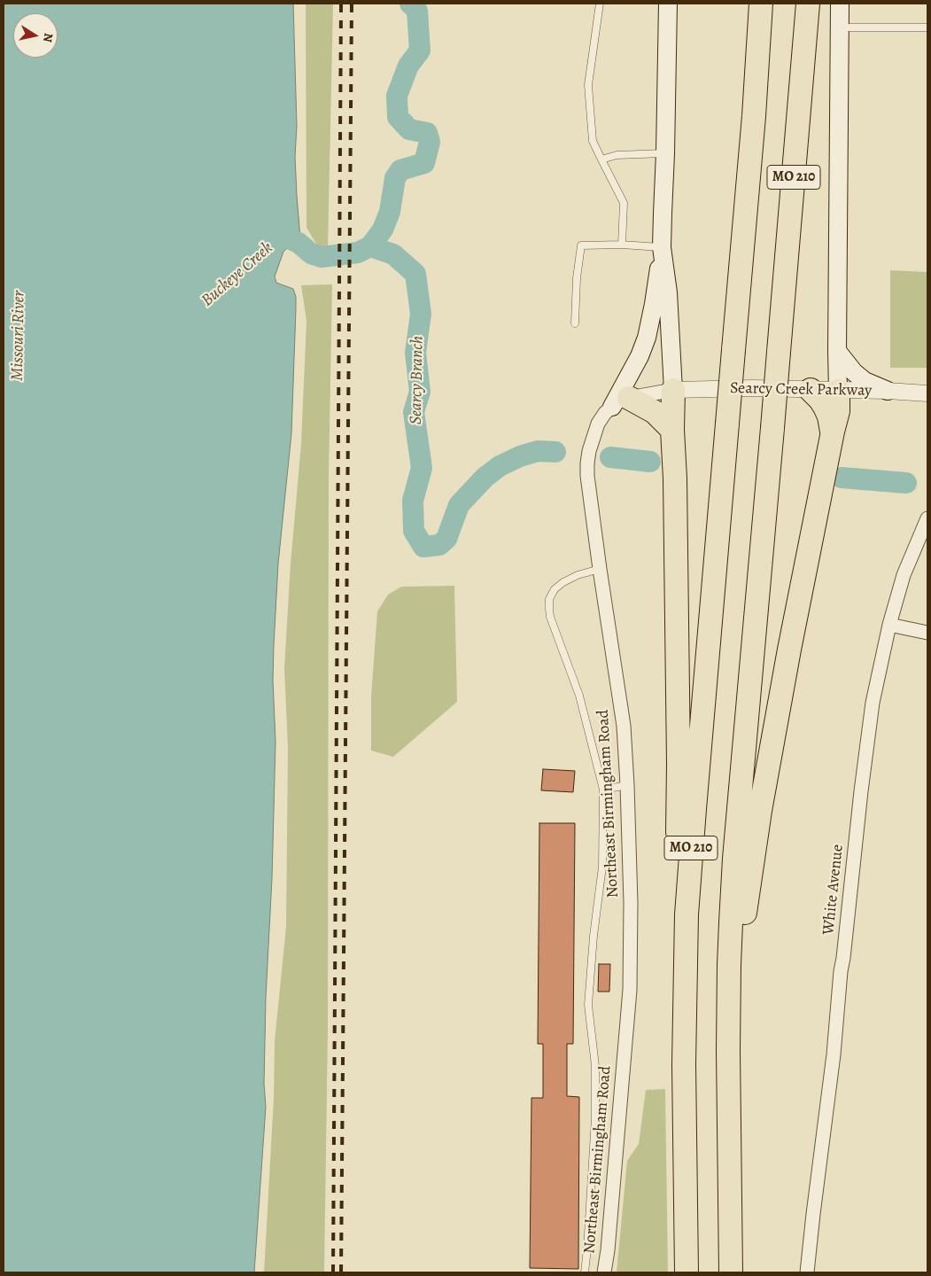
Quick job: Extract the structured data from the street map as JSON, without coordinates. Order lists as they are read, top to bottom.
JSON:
{
  "streets": {
    "highway": ["MO 210"],
    "street": ["Searcy Creek Parkway", "Northeast Birmingham Road", "White Avenue"]
  },
  "water": ["Buckeye Creek", "Missouri River", "Searcy Branch"],
  "north": "right"
}
